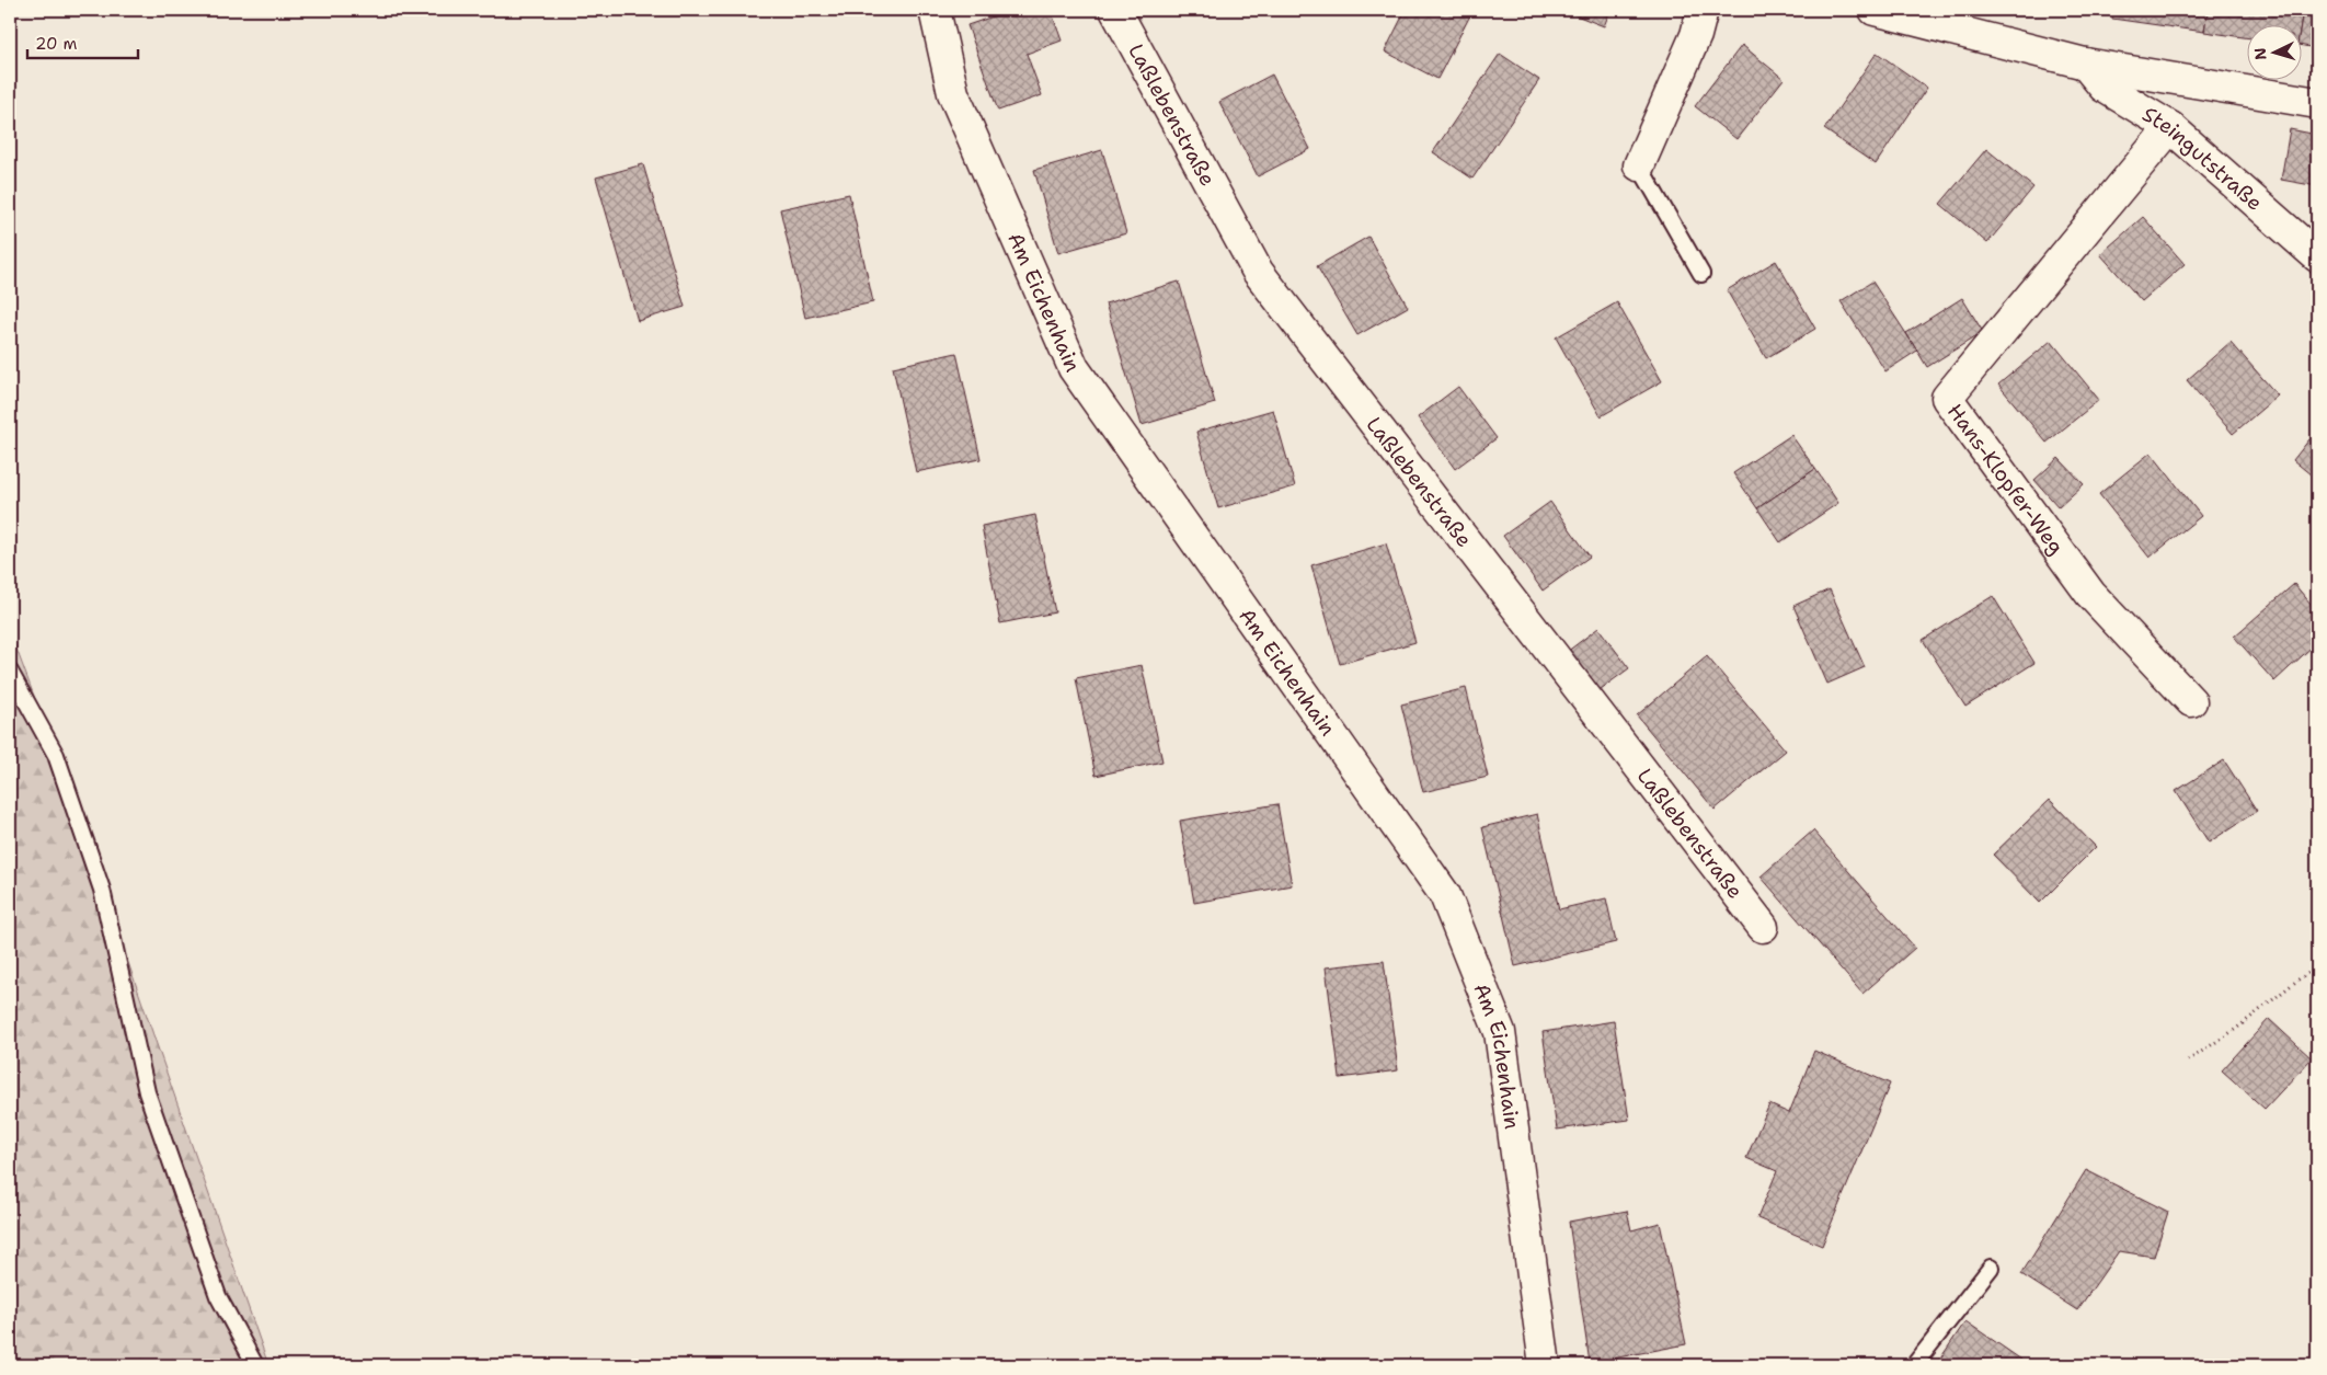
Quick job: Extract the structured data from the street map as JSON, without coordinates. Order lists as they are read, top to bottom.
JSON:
{
  "streets": {
    "street": [
      "Laßlebenstraße",
      "Steingutstraße",
      "Am Eichenhain",
      "Hans-Klopfer-Weg"
    ]
  },
  "crossings": [
    ["Steingutstraße", "Hans-Klopfer-Weg"]
  ],
  "scale_bar": "20 m",
  "north": "left"
}
